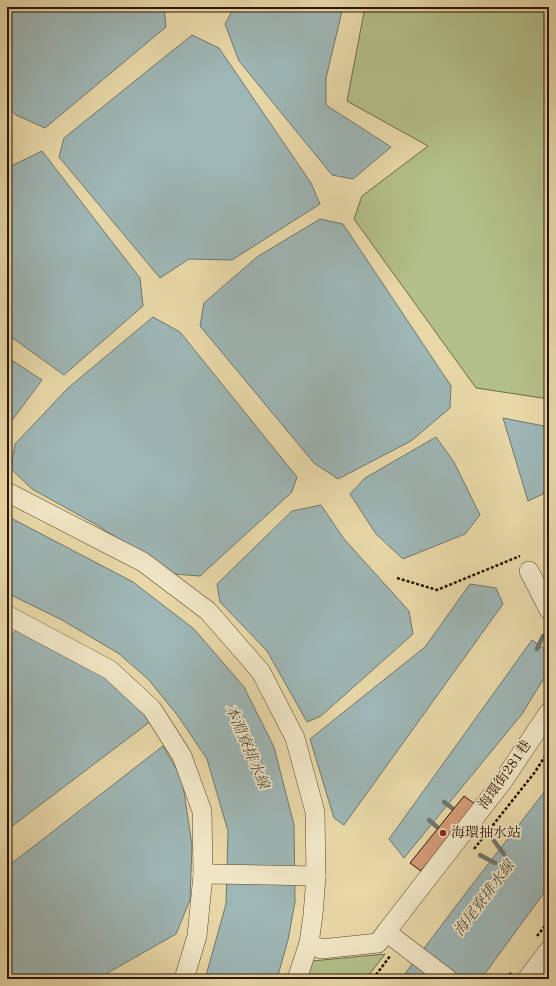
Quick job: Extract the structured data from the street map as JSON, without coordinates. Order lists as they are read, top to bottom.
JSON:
{
  "streets": {
    "lane": ["海環街281巷"]
  },
  "water": ["本淵寮排水線", "海尾寮排水線"],
  "places": ["海環抽水站"]
}
